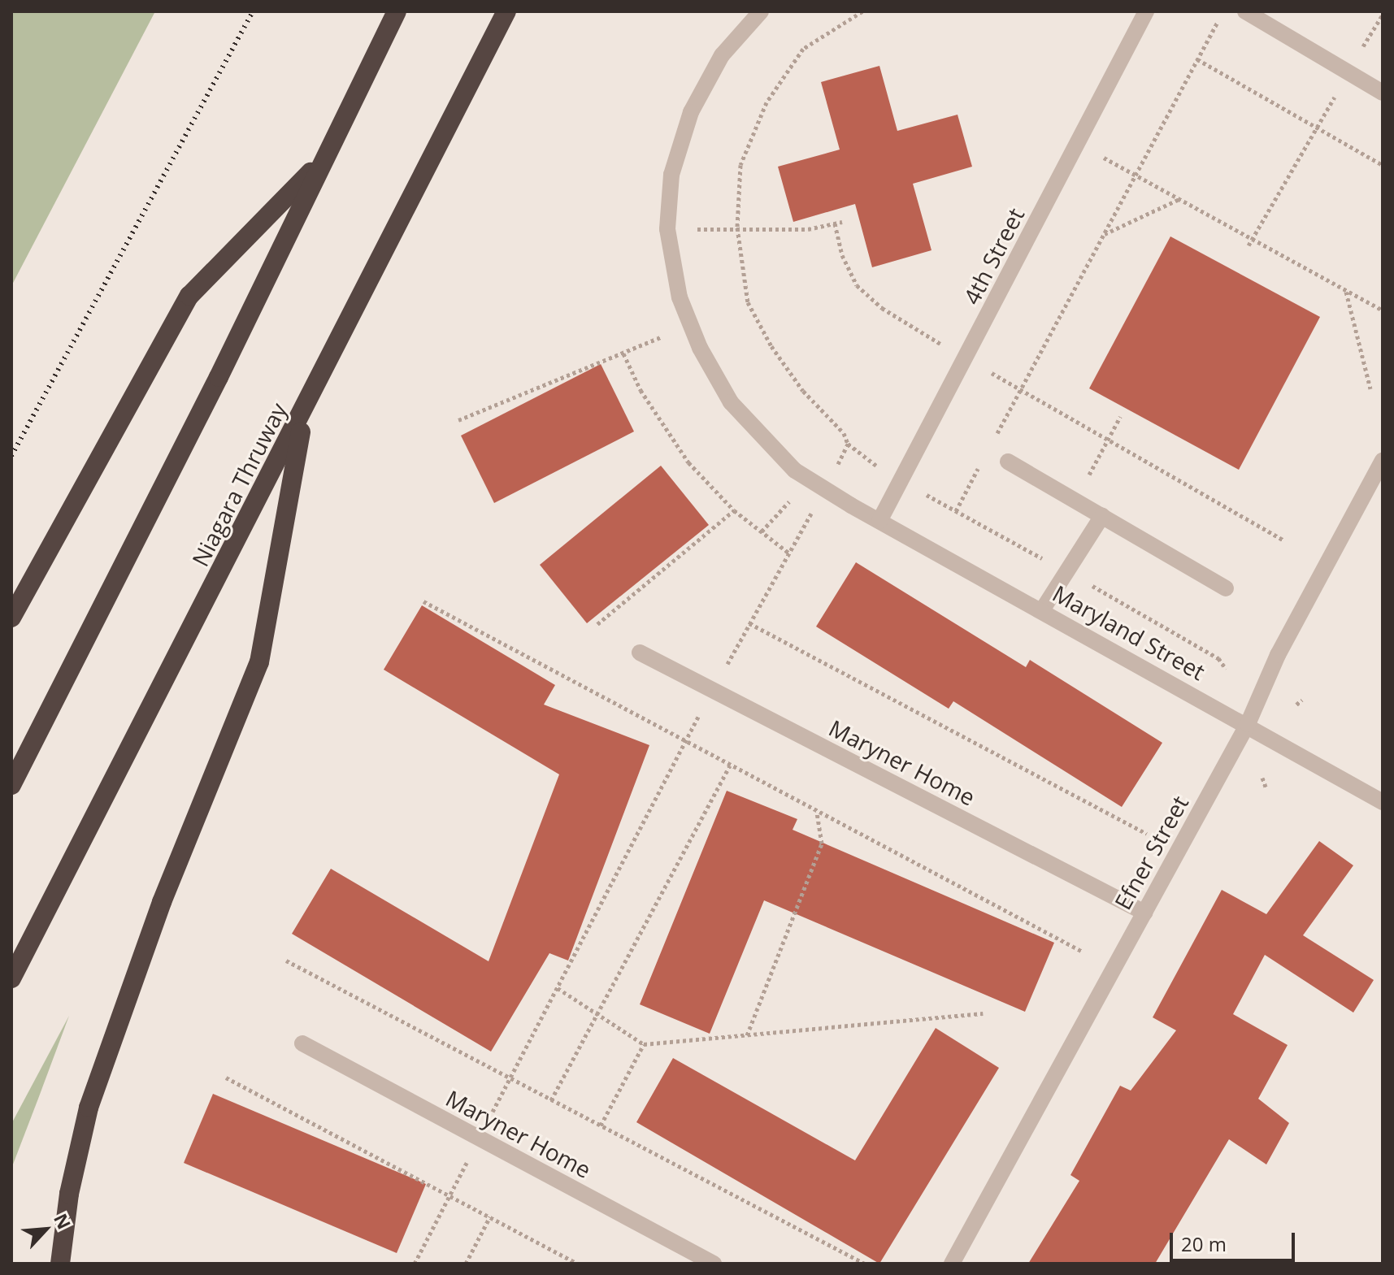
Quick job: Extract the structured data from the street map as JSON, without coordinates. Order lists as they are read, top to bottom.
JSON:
{
  "streets": {
    "highway": ["Niagara Thruway"],
    "street": [
      "4th Street",
      "Maryland Street",
      "Maryner Home",
      "Efner Street"
    ]
  },
  "crossings": [
    ["4th Street", "Maryland Street"],
    ["Maryland Street", "Efner Street"],
    ["Maryner Home", "Efner Street"]
  ],
  "scale_bar": "20 m",
  "north": "top right"
}
